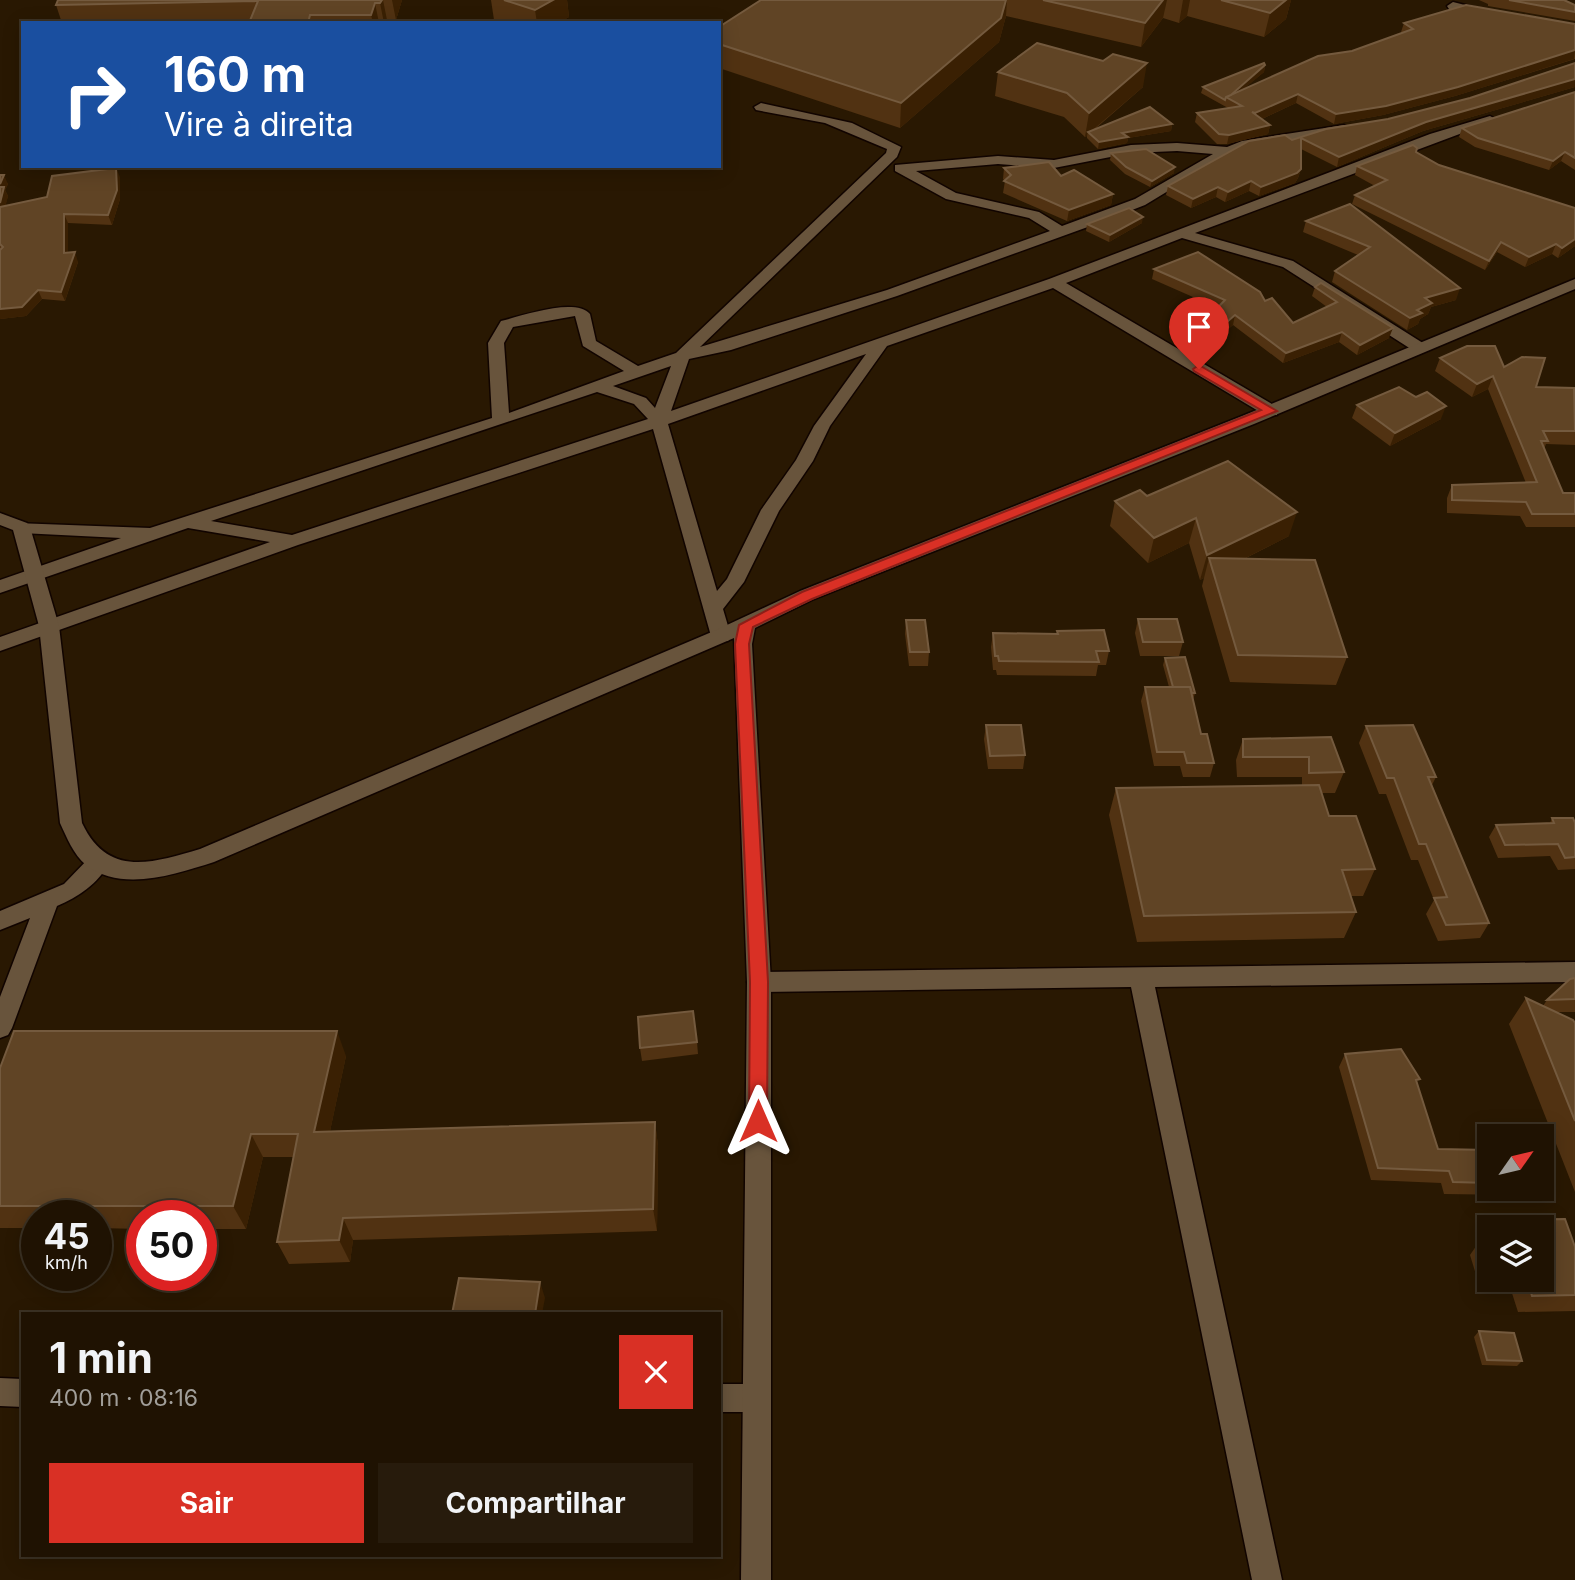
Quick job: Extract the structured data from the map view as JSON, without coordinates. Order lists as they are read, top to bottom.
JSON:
{
  "north": "top right",
  "page": {
    "turn": ["160 m", "Vire à direita"],
    "speed": "45 km/h",
    "limit": "50",
    "heading": ["1 min", "400 m · 08:16"],
    "buttons": ["Sair", "Compartilhar"]
  }
}
